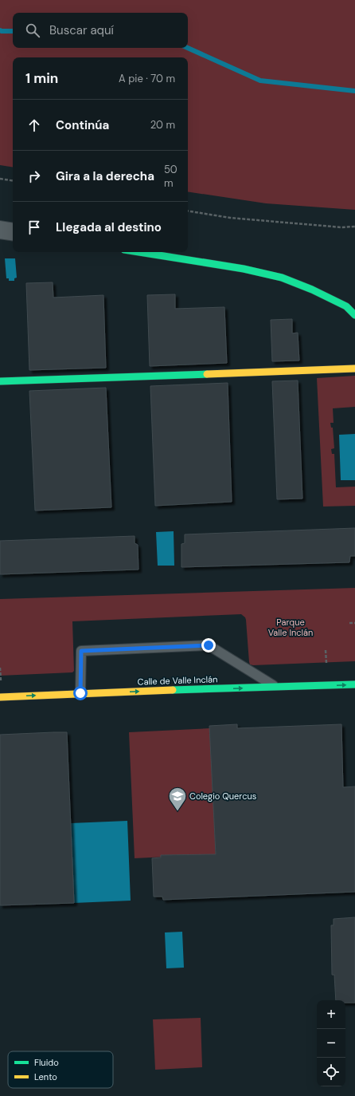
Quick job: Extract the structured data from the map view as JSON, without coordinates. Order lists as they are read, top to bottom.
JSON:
{
  "streets": {
    "street": ["Calle de Valle Inclán"]
  },
  "one_way": ["Calle de Valle Inclán"],
  "parks": ["Parque Valle Inclán"],
  "places": {
    "school or university": ["Colegio Quercus"]
  },
  "legend": ["Fluido", "Lento"],
  "page": {
    "search": "Buscar aquí",
    "heading": ["1 min", "A pie · 70 m"],
    "list": [
      ["Continúa", "20 m"],
      ["Gira a la derecha", "50 m"],
      "Llegada al destino"
    ],
    "map_buttons": ["+", "−"]
  }
}
